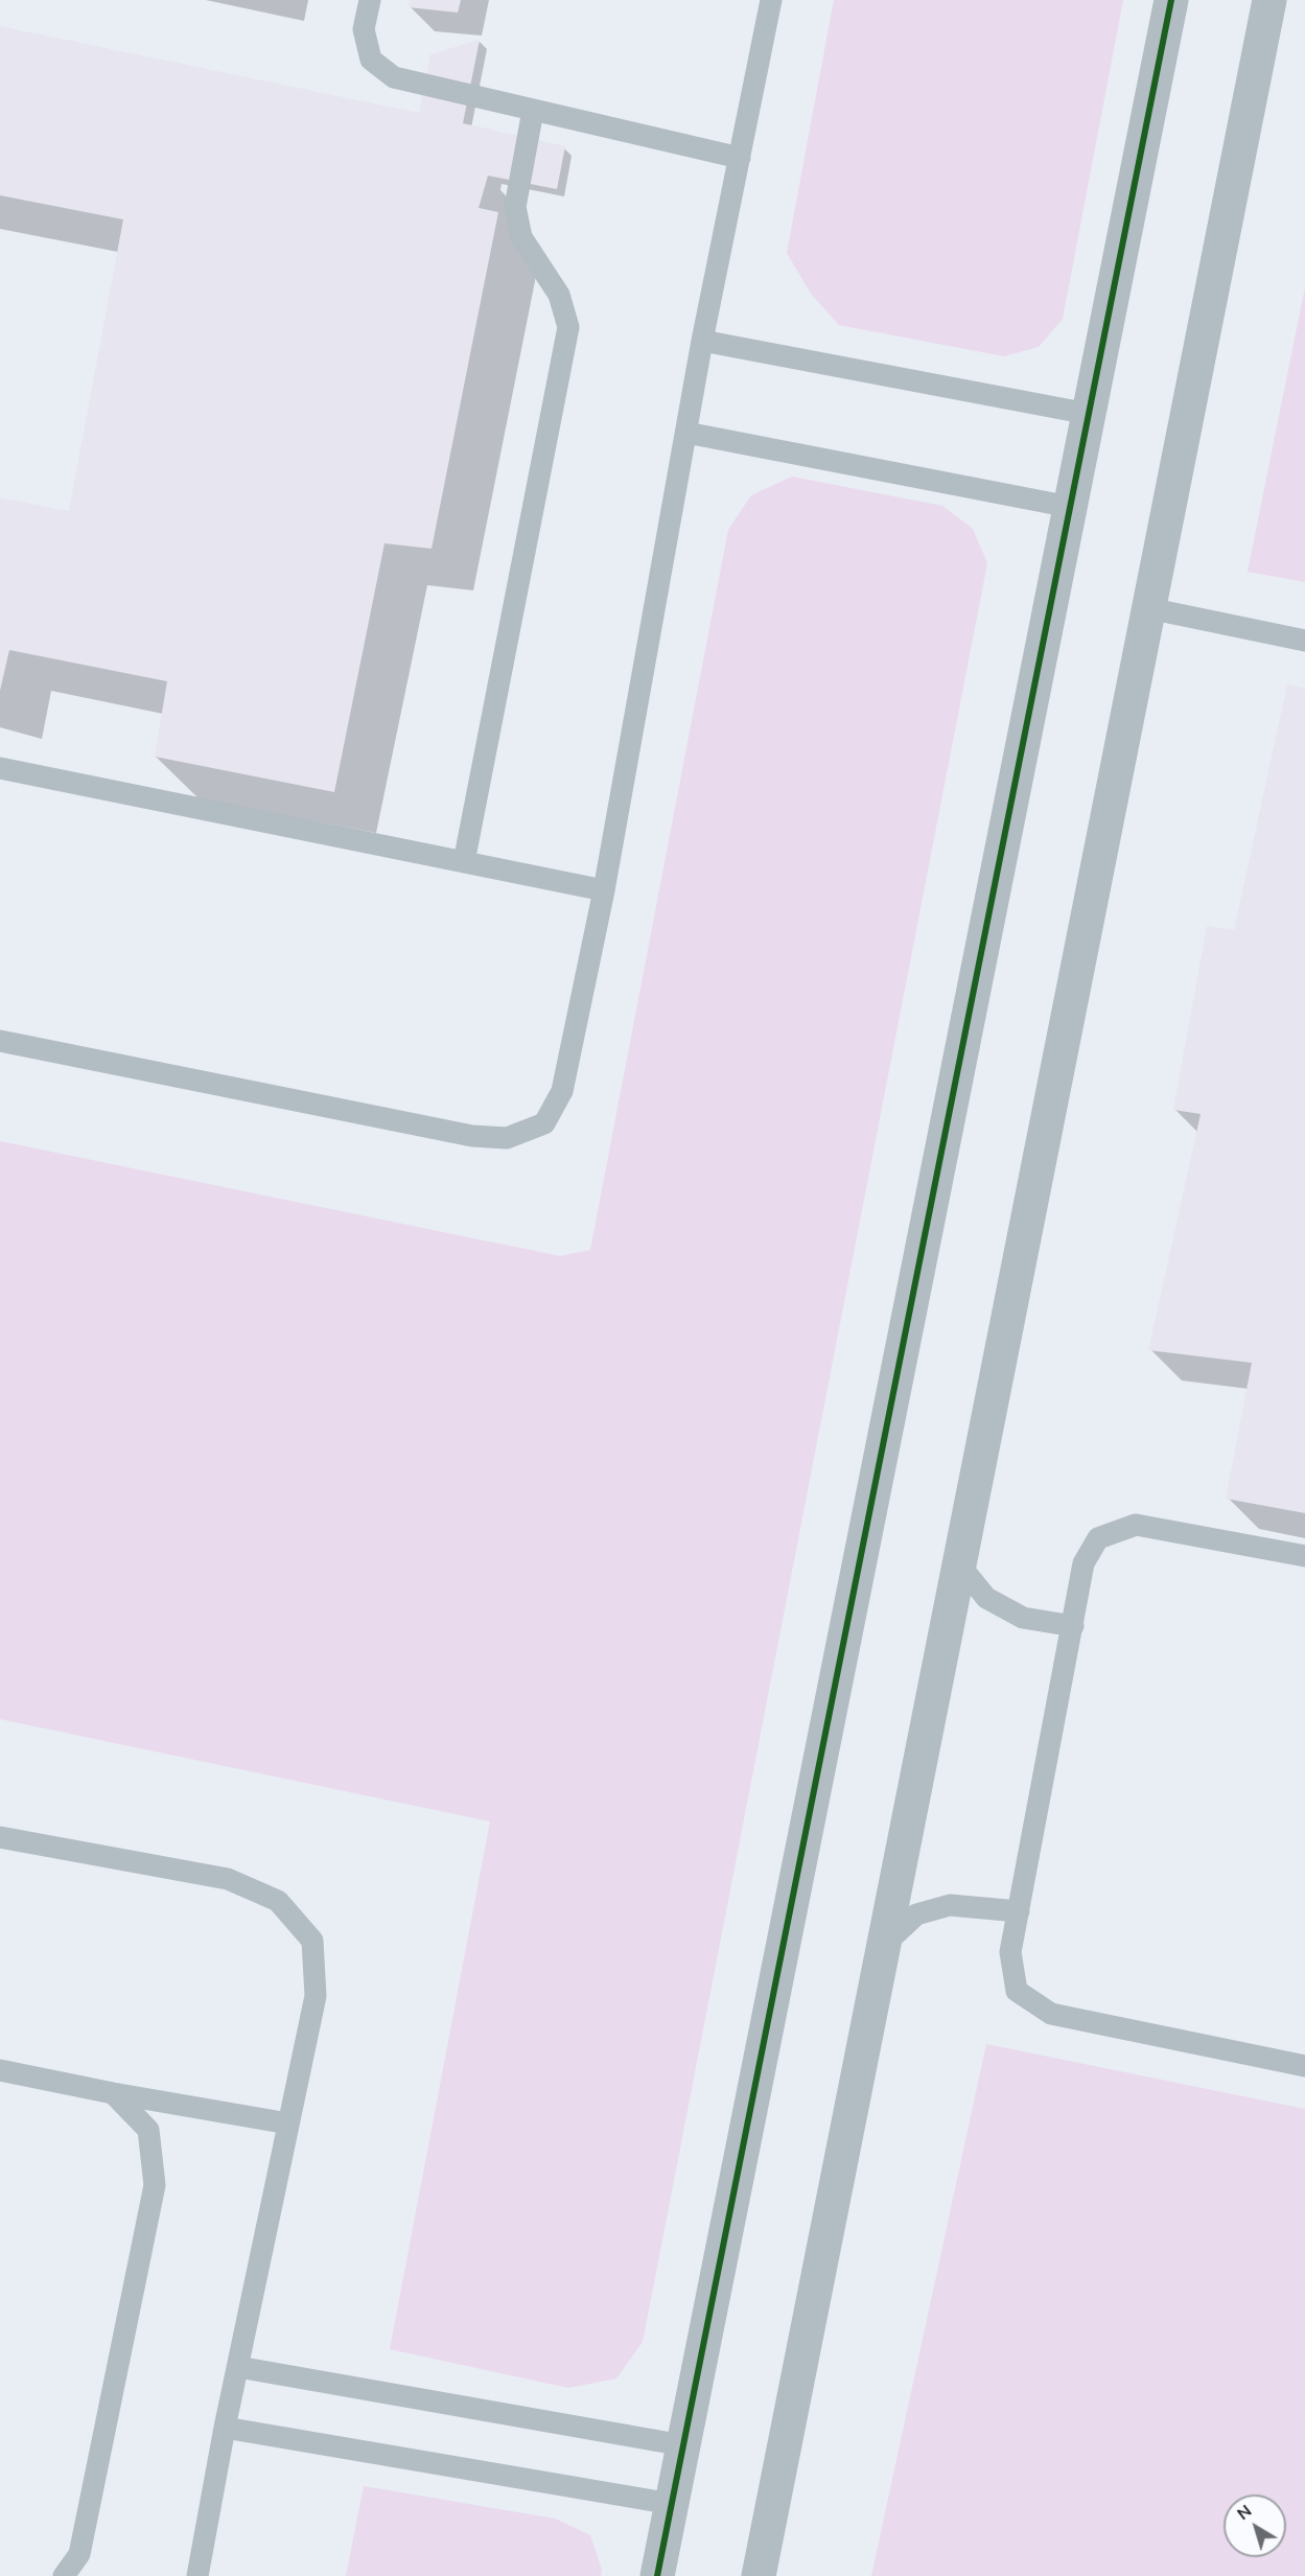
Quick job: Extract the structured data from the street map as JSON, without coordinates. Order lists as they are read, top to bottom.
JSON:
{
  "north": "top left"
}
